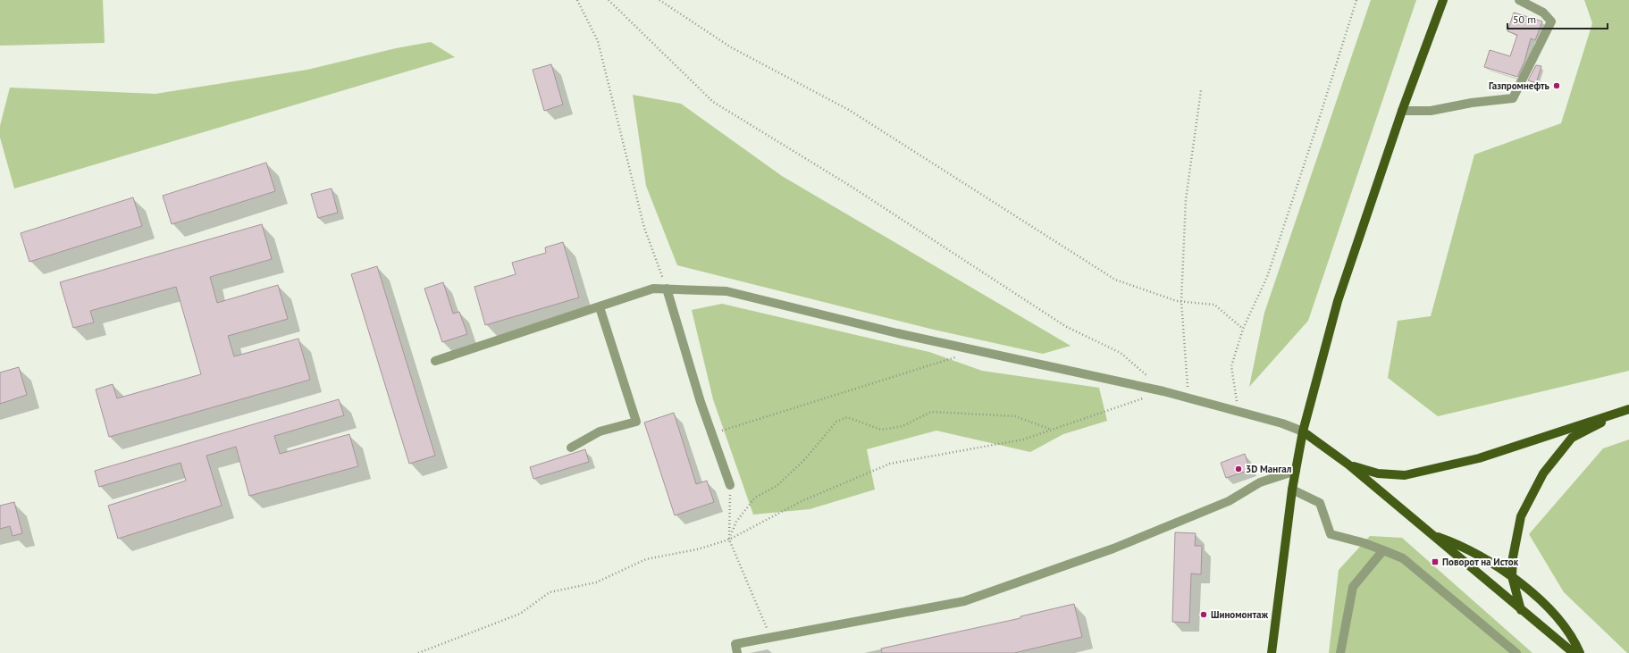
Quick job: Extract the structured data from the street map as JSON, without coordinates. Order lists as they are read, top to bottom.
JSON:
{
  "places": {
    "other": ["Газпромнефть", "3D Мангал", "Шиномонтаж"],
    "transit": ["Поворот на Исток"]
  },
  "scale_bar": "50 m"
}
